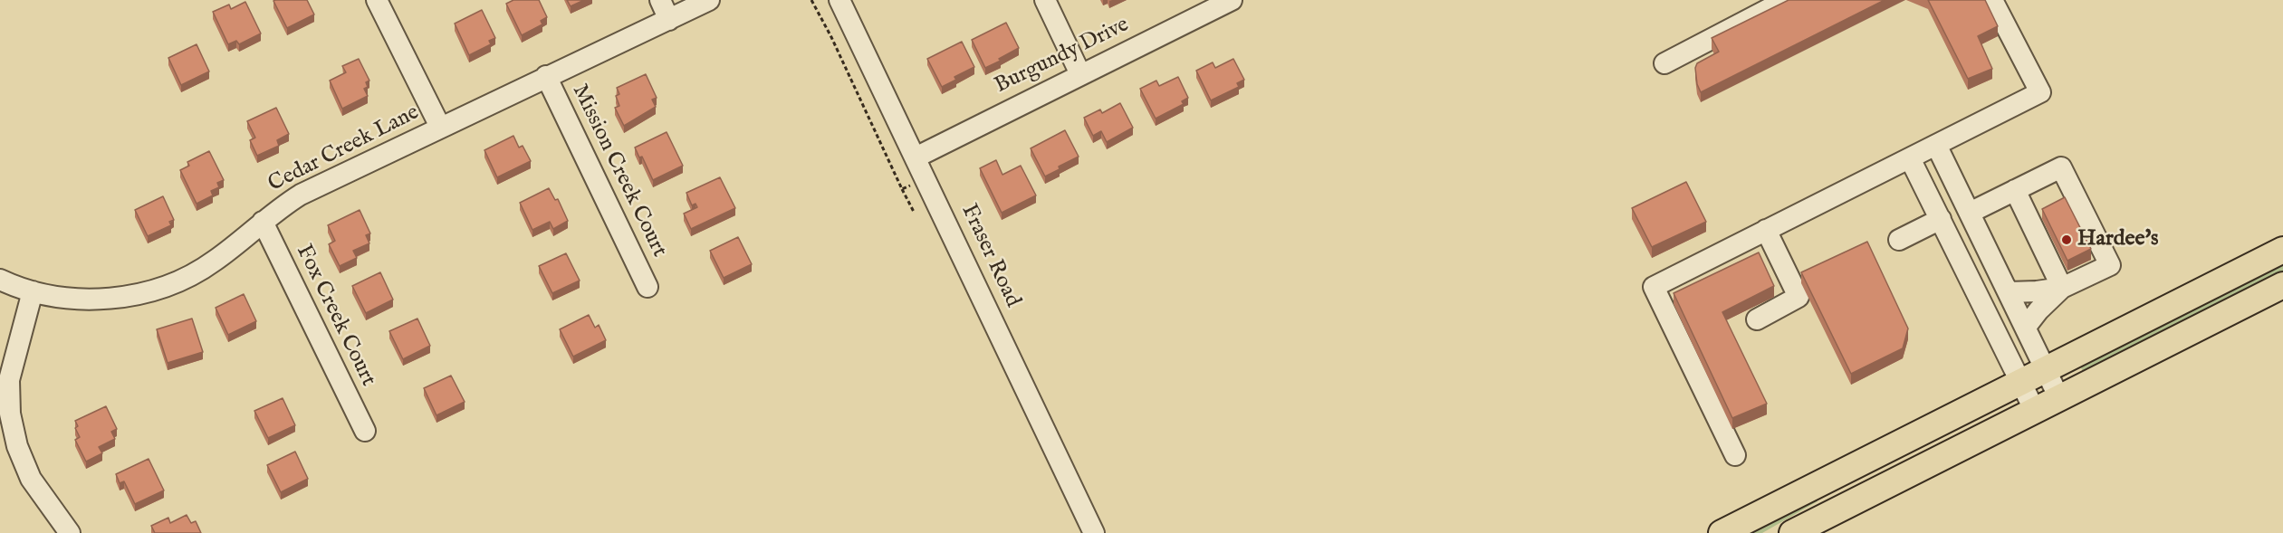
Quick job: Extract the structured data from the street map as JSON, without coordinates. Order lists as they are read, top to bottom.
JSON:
{
  "streets": {
    "street": [
      "Burgundy Drive",
      "Cedar Creek Lane",
      "Mission Creek Court",
      "Fraser Road",
      "Fox Creek Court"
    ]
  },
  "crossings": [
    ["Burgundy Drive", "Fraser Road"],
    ["Cedar Creek Lane", "Mission Creek Court"],
    ["Cedar Creek Lane", "Fox Creek Court"]
  ],
  "places": ["Hardee's"]
}
